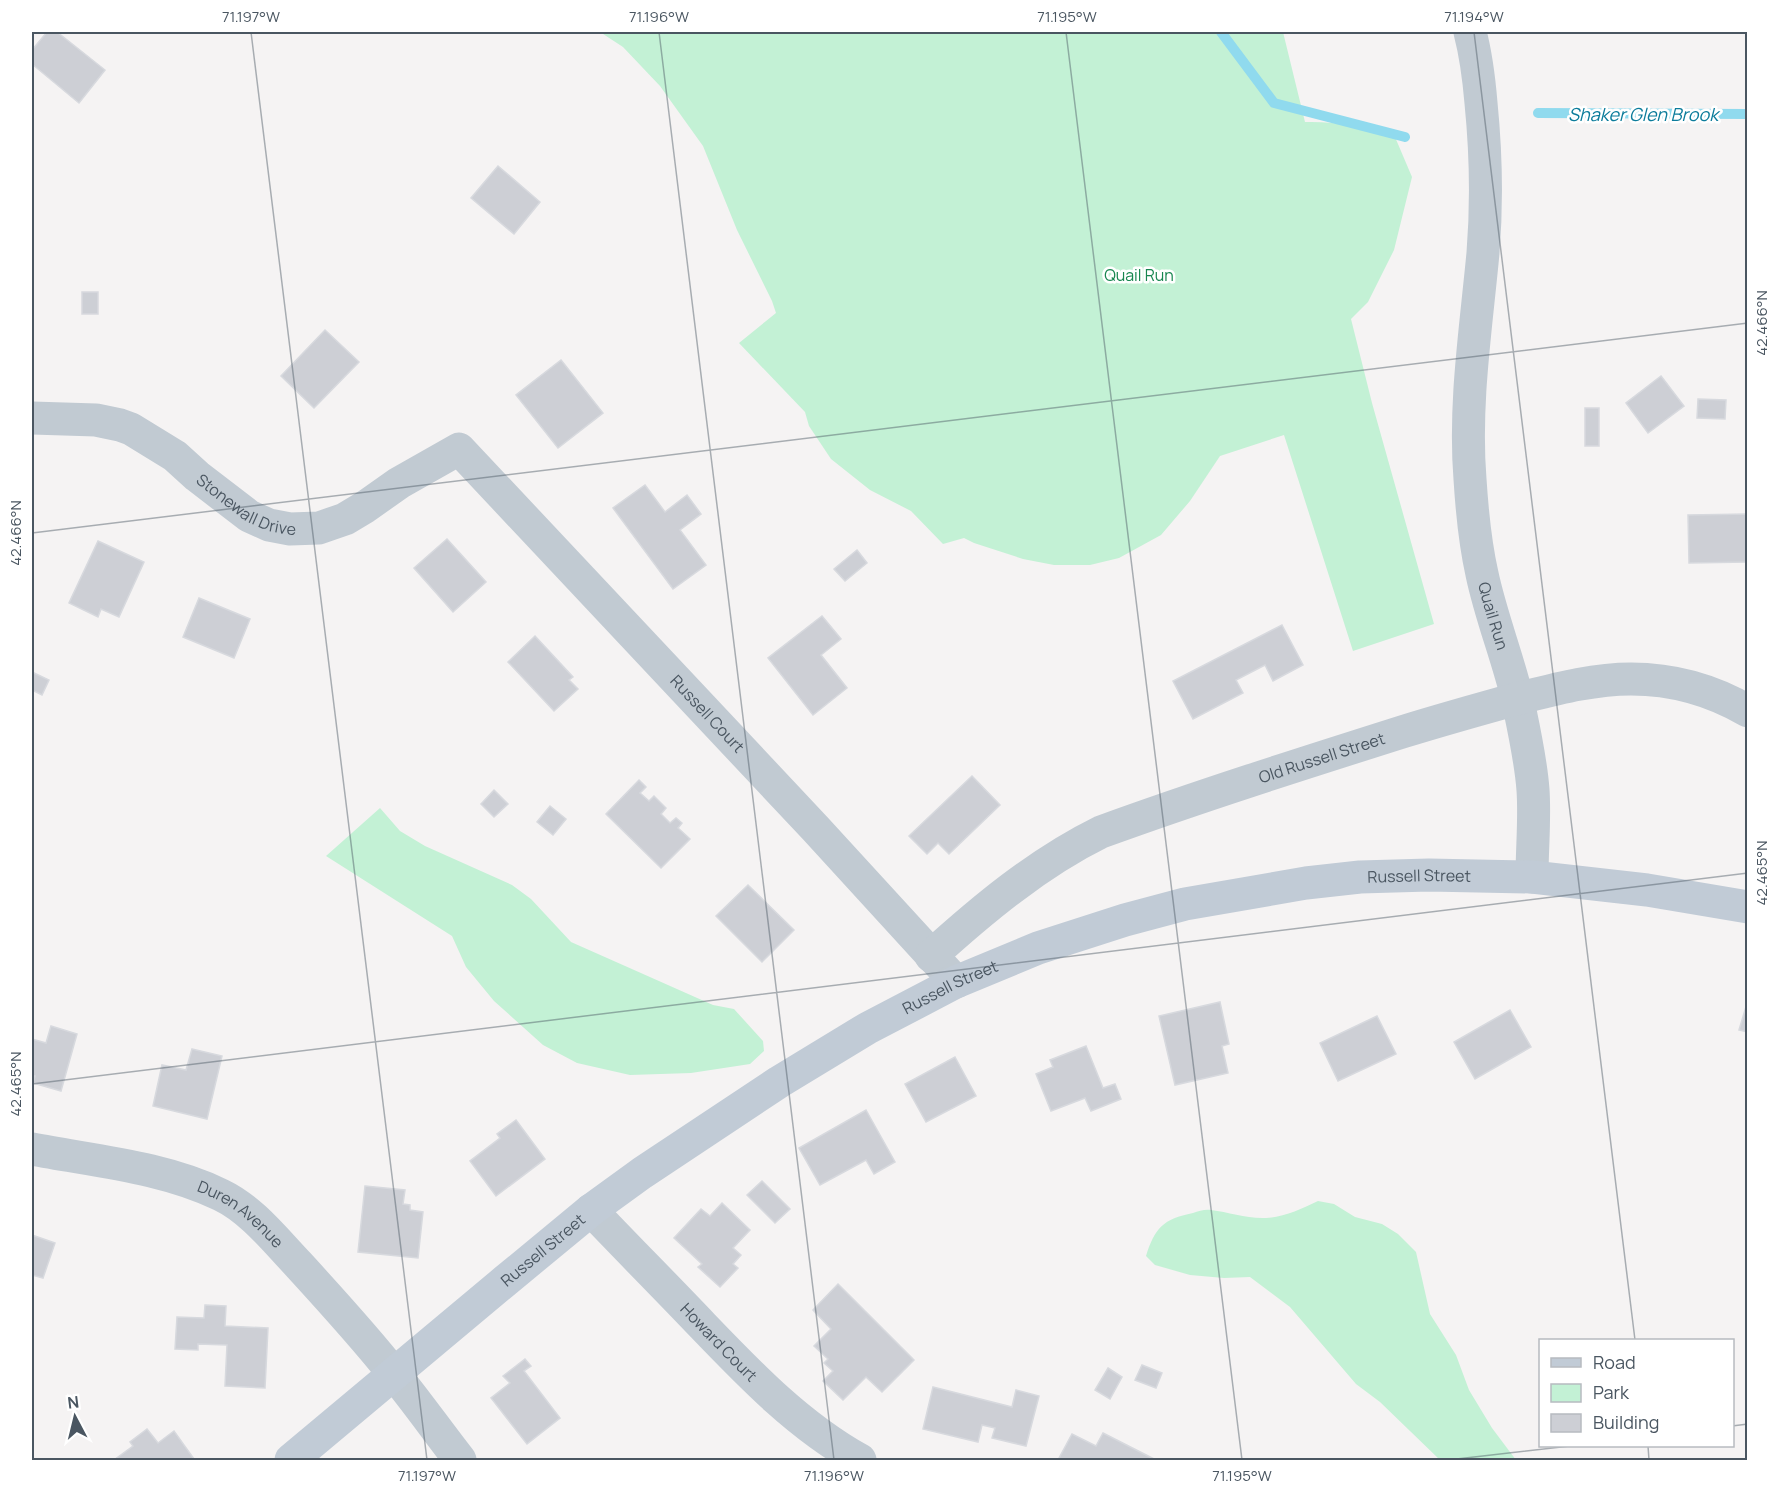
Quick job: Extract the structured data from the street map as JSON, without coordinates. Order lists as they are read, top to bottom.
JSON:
{
  "streets": {
    "street": [
      "Stonewall Drive",
      "Quail Run",
      "Russell Court",
      "Old Russell Street",
      "Russell Street",
      "Duren Avenue",
      "Howard Court"
    ]
  },
  "crossings": [
    ["Stonewall Drive", "Russell Court"],
    ["Quail Run", "Old Russell Street"],
    ["Quail Run", "Russell Street"],
    ["Russell Court", "Old Russell Street"],
    ["Russell Court", "Russell Street"],
    ["Russell Street", "Duren Avenue"],
    ["Russell Street", "Howard Court"]
  ],
  "water": ["Shaker Glen Brook"],
  "parks": ["Quail Run"],
  "legend": ["Road", "Park", "Building"],
  "north": "top",
  "coordinates": [
    "71.197°W",
    "71.196°W",
    "71.195°W",
    "71.194°W",
    "42.466°N",
    "42.465°N"
  ]
}
